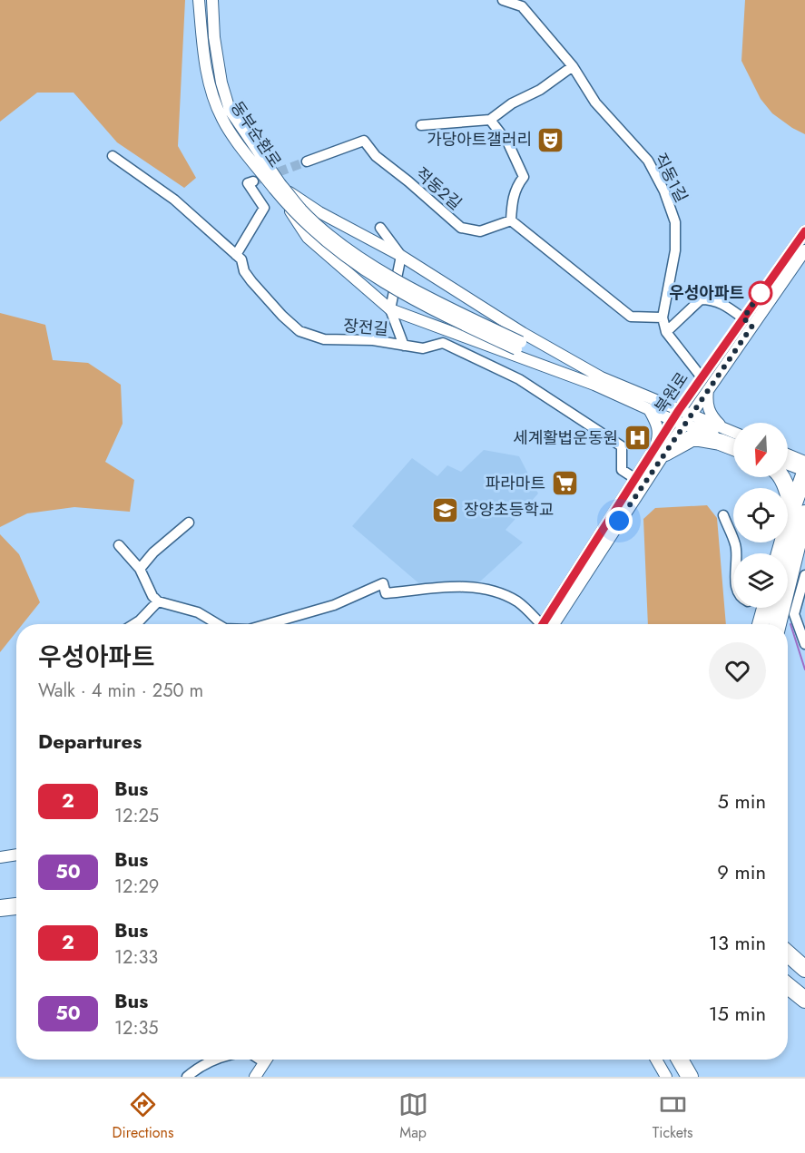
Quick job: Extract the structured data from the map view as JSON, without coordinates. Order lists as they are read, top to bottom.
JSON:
{
  "streets": {
    "street": [
      "동부순환로",
      "직동1길",
      "적동2길",
      "장전길",
      "북원로"
    ]
  },
  "crossings": [
    ["직동1길", "북원로"],
    ["장전길", "북원로"]
  ],
  "places": {
    "theatre": ["가당아트갤러리"],
    "other": ["우성아파트"],
    "hospital": ["세계활법운동원"],
    "supermarket": ["파라마트"],
    "school or university": ["장양초등학교"]
  },
  "lines": ["bus line 2"],
  "north": "bottom",
  "page": {
    "heading": [
      ["우성아파트", "Walk · 4 min · 250 m"],
      "Departures"
    ],
    "list": [
      {
        "mark": "2",
        "name": "Bus",
        "note": "12:25",
        "value": "5 min"
      },
      {
        "mark": "50",
        "name": "Bus",
        "note": "12:29",
        "value": "9 min"
      },
      {
        "mark": "2",
        "name": "Bus",
        "note": "12:33",
        "value": "13 min"
      },
      {
        "mark": "50",
        "name": "Bus",
        "note": "12:35",
        "value": "15 min"
      }
    ],
    "tabs": ["Directions", "Map", "Tickets"]
  }
}
